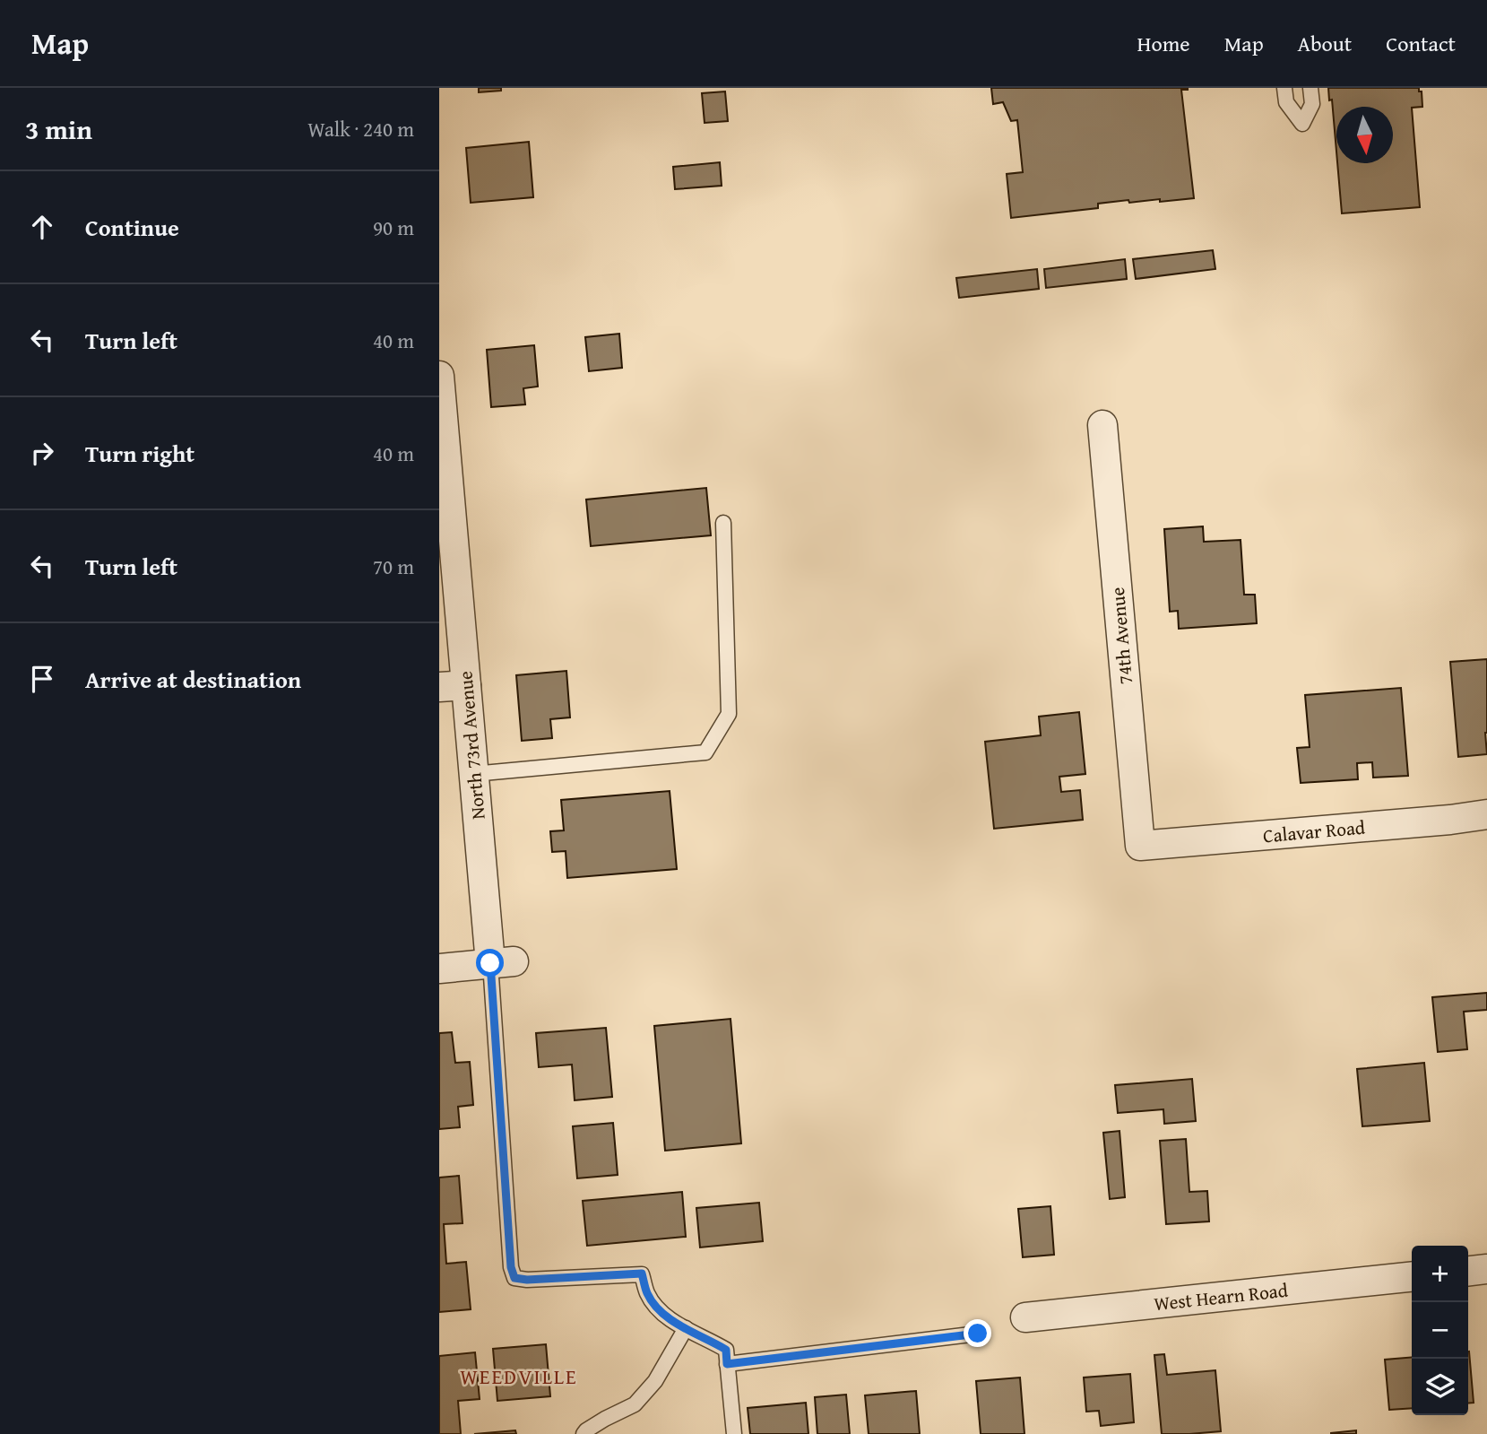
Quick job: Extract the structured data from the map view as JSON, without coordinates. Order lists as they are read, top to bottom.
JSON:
{
  "streets": {
    "street": [
      "74th Avenue",
      "North 73rd Avenue",
      "Calavar Road",
      "West Hearn Road"
    ]
  },
  "crossings": [
    ["74th Avenue", "Calavar Road"]
  ],
  "districts": ["WEEDVILLE"],
  "north": "bottom",
  "page": {
    "header": "Map",
    "nav": [
      "Home",
      "Map",
      "About",
      "Contact"
    ],
    "heading": ["3 min", "Walk · 240 m"],
    "list": [
      ["Continue", "90 m"],
      ["Turn left", "40 m"],
      ["Turn right", "40 m"],
      ["Turn left", "70 m"],
      "Arrive at destination"
    ],
    "map_buttons": ["+", "−"]
  }
}
